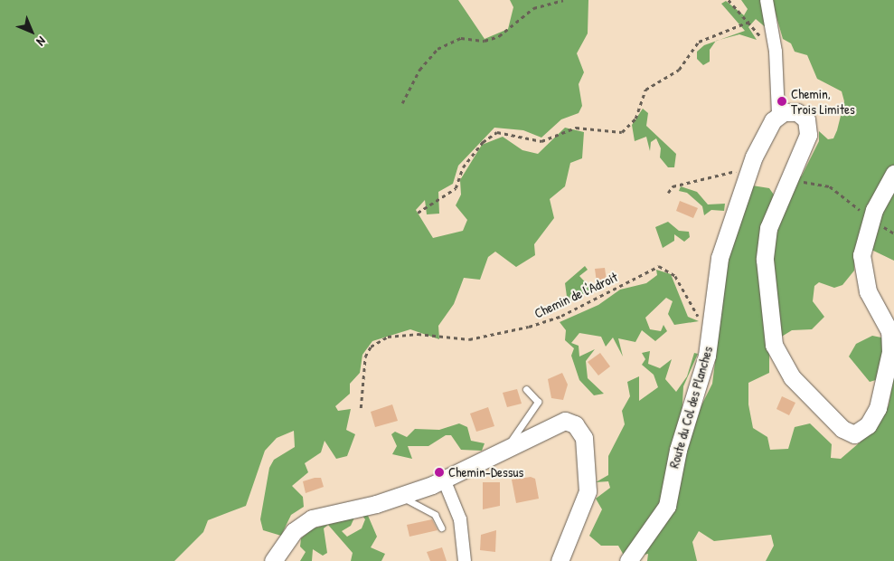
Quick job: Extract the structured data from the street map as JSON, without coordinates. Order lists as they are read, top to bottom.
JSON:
{
  "streets": {
    "street": ["Route du Col des Planches"],
    "path": ["Chemin de l'Adroit"]
  },
  "crossings": [
    ["Chemin de l'Adroit", "Route du Col des Planches"]
  ],
  "places": ["Chemin, Trois Limites", "Chemin-Dessus"],
  "north": "bottom right"
}
